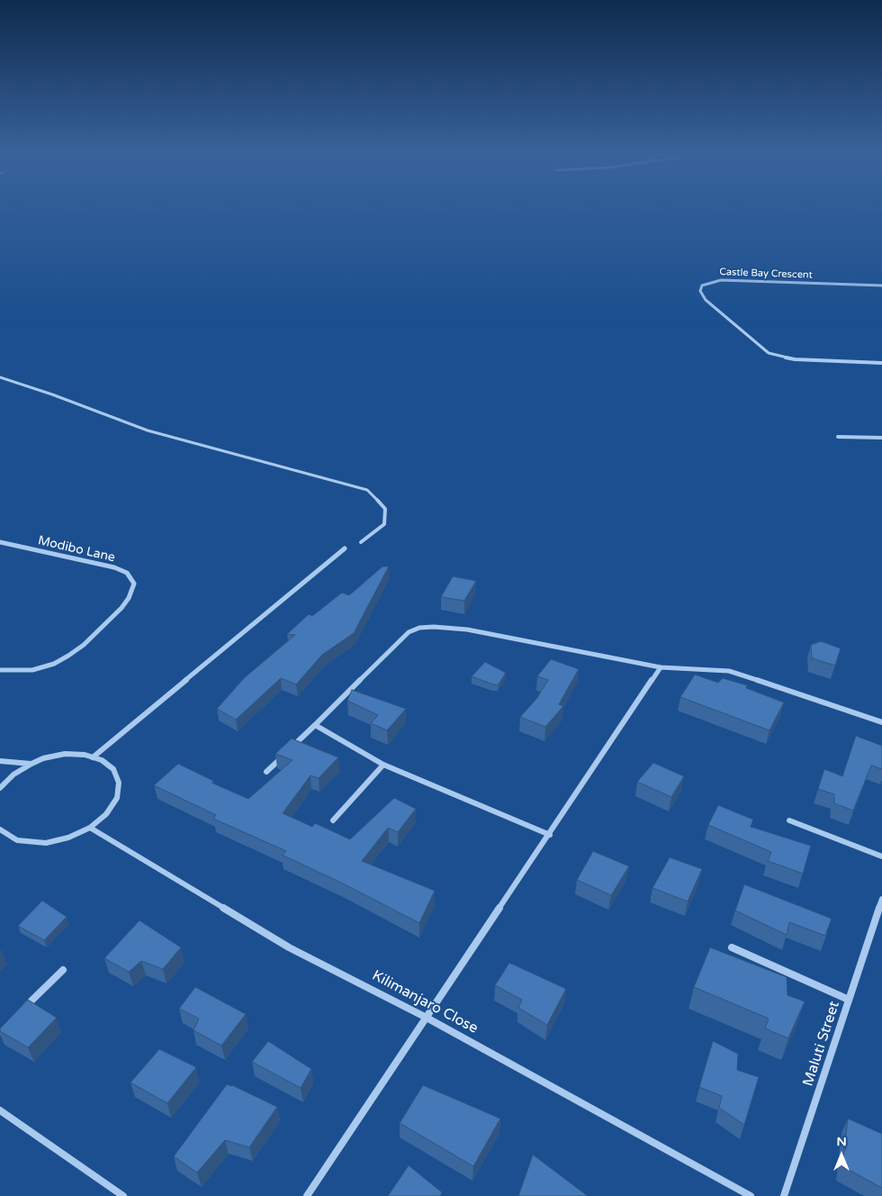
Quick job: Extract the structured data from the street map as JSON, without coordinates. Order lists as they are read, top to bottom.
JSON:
{
  "streets": {
    "street": [
      "Castle Bay Crescent",
      "Modibo Lane",
      "Kilimanjaro Close",
      "Maluti Street"
    ]
  },
  "north": "top"
}
